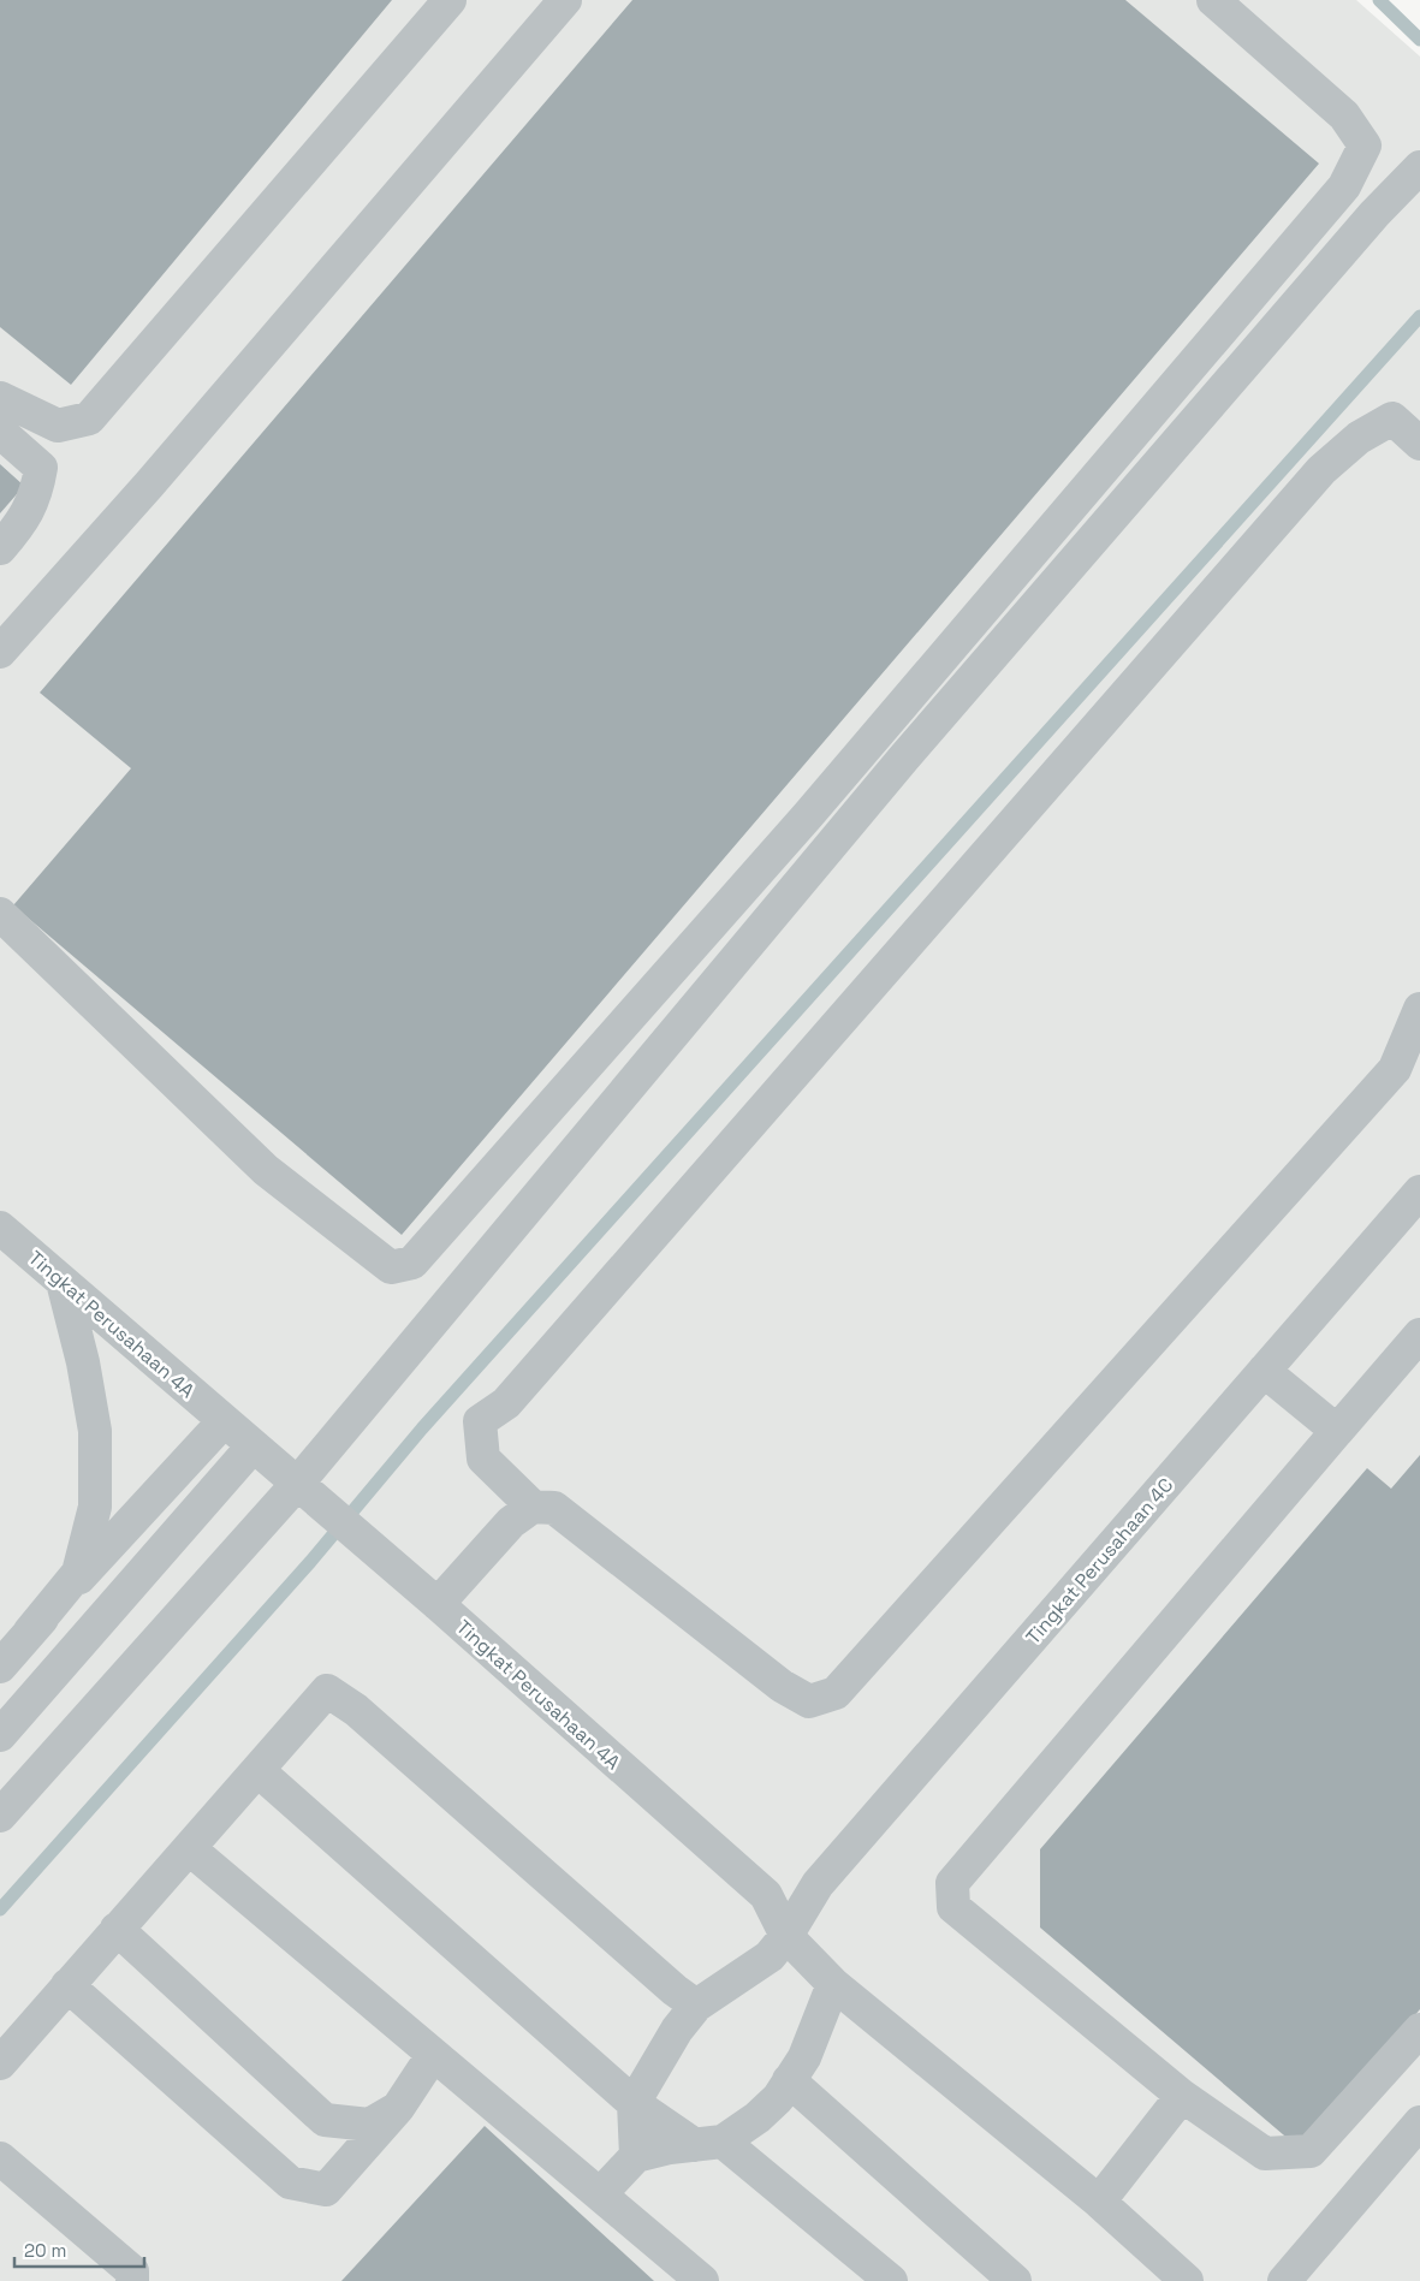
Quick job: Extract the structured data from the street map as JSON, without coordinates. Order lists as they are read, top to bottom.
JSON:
{
  "streets": {
    "street": ["Tingkat Perusahaan 4A", "Tingkat Perusahaan 4C"]
  },
  "crossings": [
    ["Tingkat Perusahaan 4A", "Tingkat Perusahaan 4C"]
  ],
  "scale_bar": "20 m"
}
